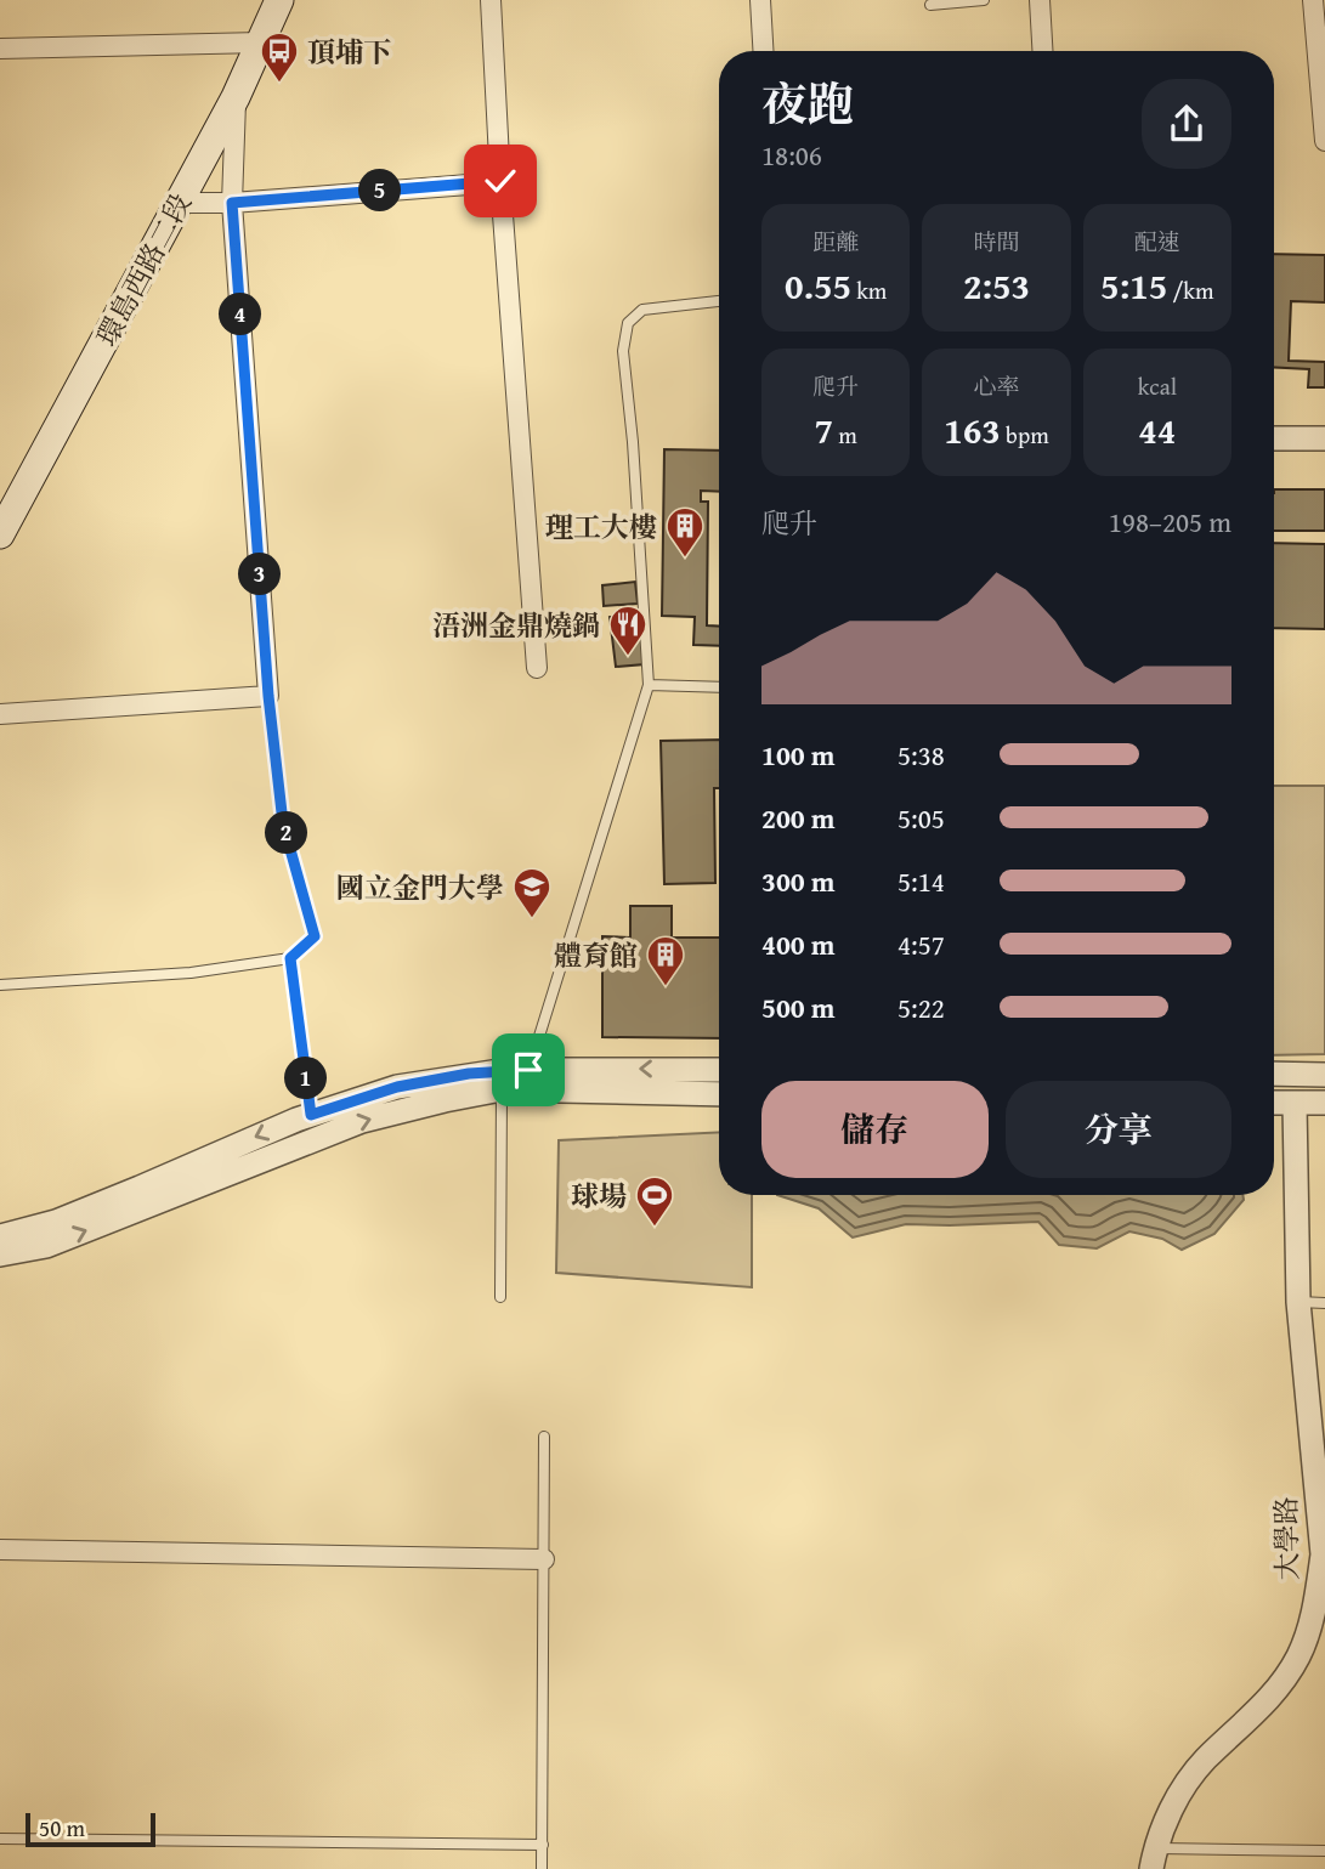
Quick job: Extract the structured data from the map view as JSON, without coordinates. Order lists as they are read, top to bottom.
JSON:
{
  "streets": {
    "main road": ["環島西路二段"],
    "street": ["大學路"]
  },
  "places": {
    "bus stop": ["頂埔下"],
    "building": ["理工大樓", "體育館"],
    "restaurant": ["浯洲金鼎燒鍋"],
    "school or university": ["國立金門大學"],
    "sports": ["球場"]
  },
  "scale_bar": "50 m",
  "page": {
    "heading": ["夜跑", "18:06"],
    "pins": [
      "5",
      "4",
      "3",
      "2",
      "1"
    ],
    "stats": [
      ["距離", "0.55 km"],
      ["時間", "2:53"],
      ["配速", "5:15 /km"],
      ["爬升", "7 m"],
      ["心率", "163 bpm"],
      ["kcal", "44"]
    ],
    "chart": ["爬升", "198–205 m"],
    "list": [
      {
        "name": "100 m",
        "note": "5:38"
      },
      {
        "name": "200 m",
        "note": "5:05"
      },
      {
        "name": "300 m",
        "note": "5:14"
      },
      {
        "name": "400 m",
        "note": "4:57"
      },
      {
        "name": "500 m",
        "note": "5:22"
      }
    ],
    "buttons": ["儲存", "分享"],
    "scale": "50 m"
  }
}
